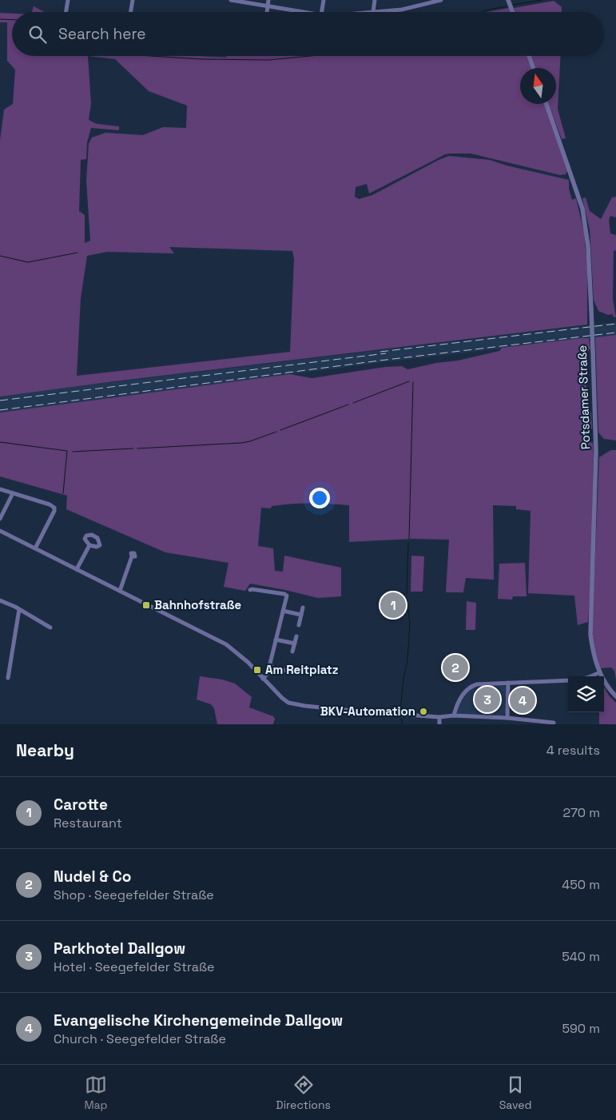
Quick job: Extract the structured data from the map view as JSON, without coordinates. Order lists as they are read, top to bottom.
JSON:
{
  "streets": {
    "street": ["Potsdamer Straße"]
  },
  "places": {
    "transit": ["Bahnhofstraße", "Am Reitplatz"],
    "other": ["BKV-Automation"]
  },
  "north": "top",
  "page": {
    "search": "Search here",
    "pins": [
      "1",
      "2",
      "3",
      "4"
    ],
    "heading": ["Nearby", "4 results"],
    "list": [
      {
        "mark": "1",
        "name": "Carotte",
        "note": "Restaurant",
        "value": "270 m"
      },
      {
        "mark": "2",
        "name": "Nudel & Co",
        "note": "Shop · Seegefelder Straße",
        "value": "450 m"
      },
      {
        "mark": "3",
        "name": "Parkhotel Dallgow",
        "note": "Hotel · Seegefelder Straße",
        "value": "540 m"
      },
      {
        "mark": "4",
        "name": "Evangelische Kirchengemeinde Dallgow",
        "note": "Church · Seegefelder Straße",
        "value": "590 m"
      }
    ],
    "nav": ["Map", "Directions", "Saved"]
  }
}
